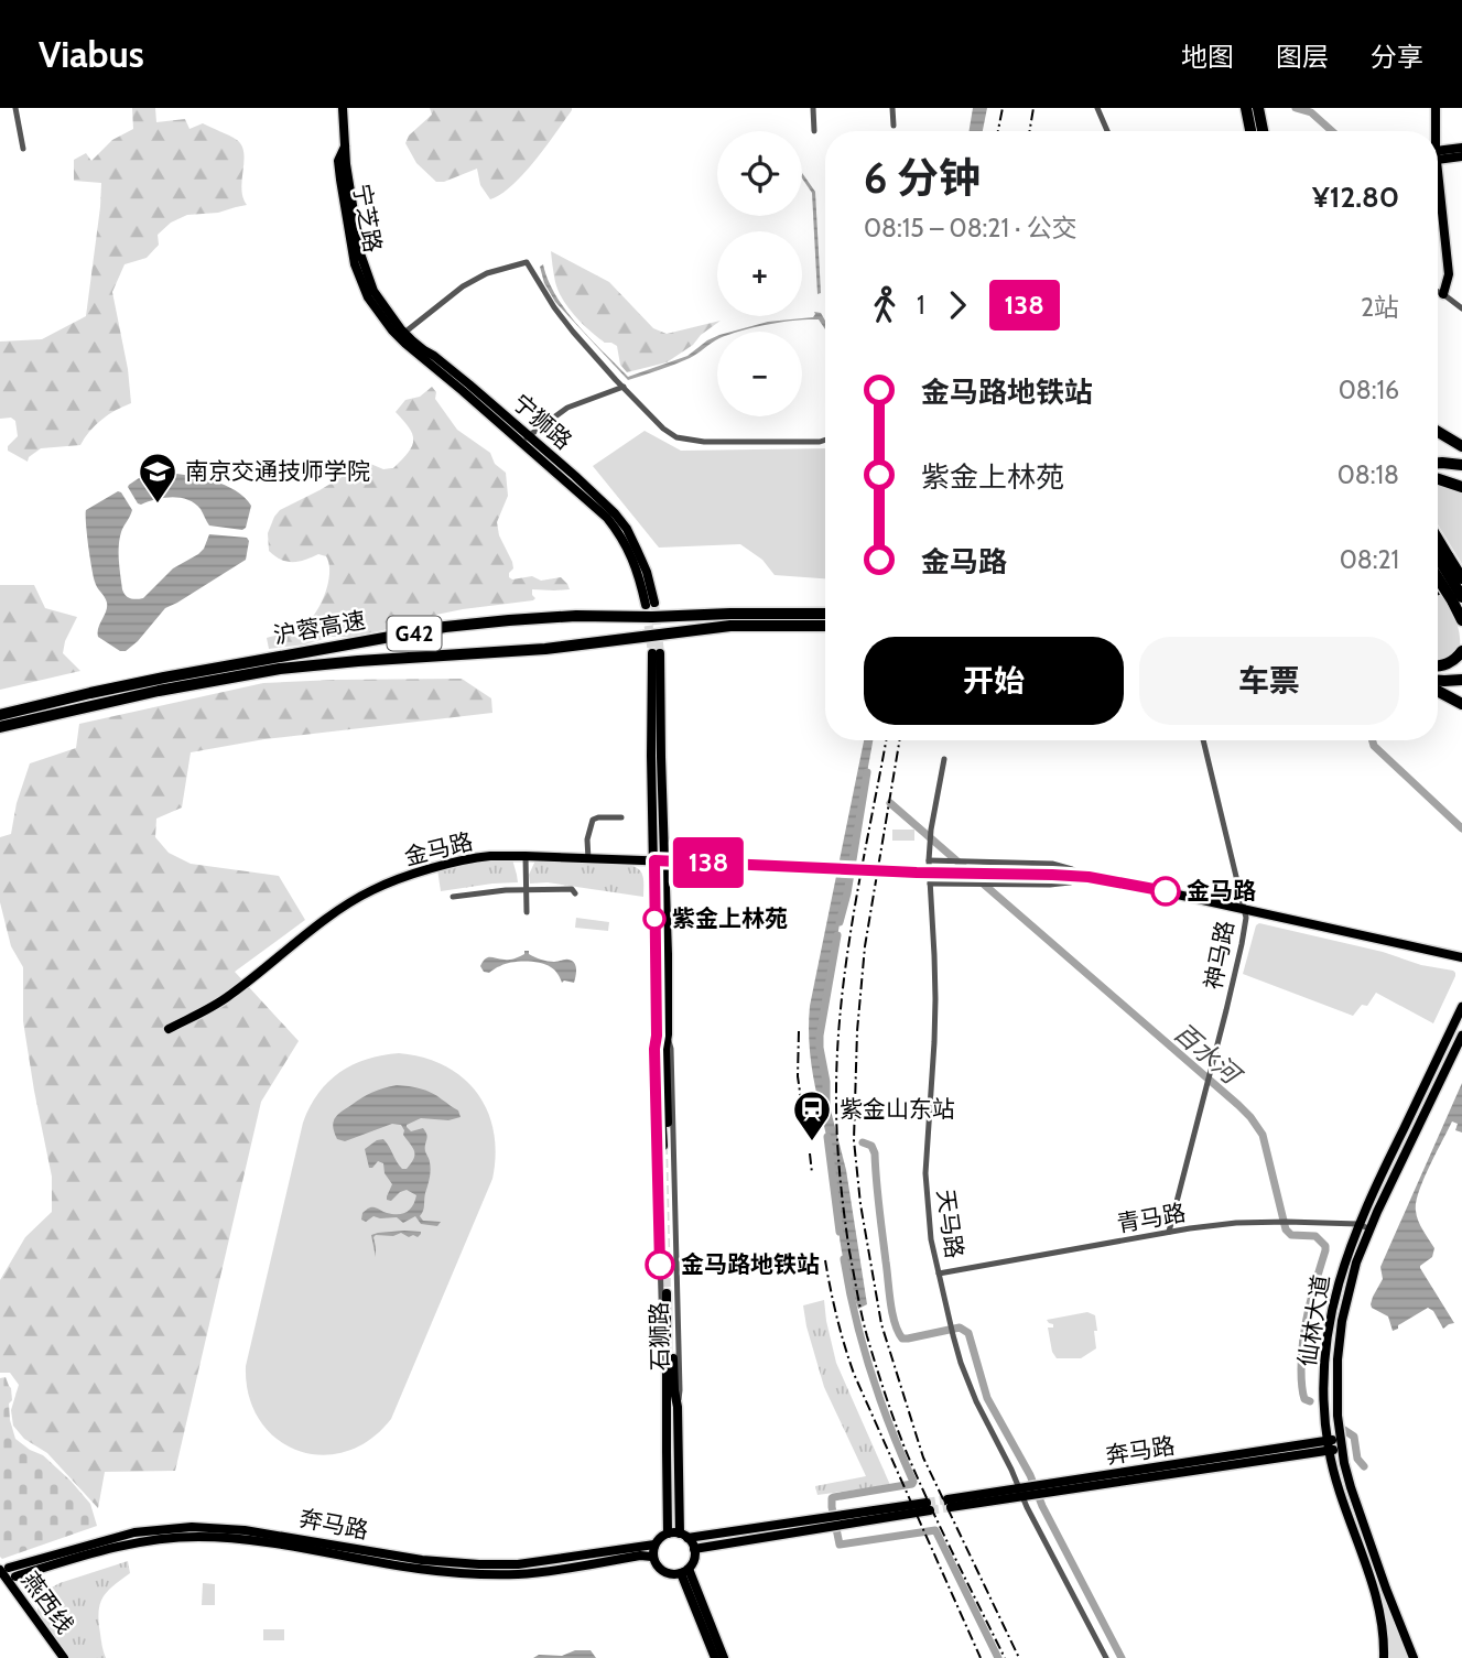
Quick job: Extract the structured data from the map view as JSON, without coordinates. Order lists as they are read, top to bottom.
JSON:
{
  "streets": {
    "highway": ["沪蓉高速", "G42"],
    "main road": [
      "宁芝路",
      "宁狮路",
      "金马路",
      "仙林大道",
      "石狮路",
      "奔马路",
      "燕西线"
    ],
    "street": ["神马路", "青马路", "天马路"]
  },
  "crossings": [
    ["宁芝路", "宁狮路"],
    ["金马路", "石狮路"],
    ["神马路", "青马路"],
    ["青马路", "天马路"],
    ["青马路", "仙林大道"],
    ["天马路", "奔马路"],
    ["仙林大道", "奔马路"],
    ["石狮路", "奔马路"],
    ["奔马路", "燕西线"]
  ],
  "water": ["百水河"],
  "places": {
    "school or university": ["南京交通技师学院"],
    "other": ["金马路", "紫金上林苑", "金马路地铁站"],
    "station": ["紫金山东站"]
  },
  "lines": ["bus line 138"],
  "page": {
    "header": "Viabus",
    "nav": ["地图", "图层", "分享"],
    "on_map": "138",
    "map_buttons": ["+", "−"],
    "heading": ["6 分钟", "08:15 – 08:21 · 公交", "¥12.80"],
    "legs": ["1", "138", "2站"],
    "list": [
      {
        "name": "金马路地铁站",
        "value": "08:16"
      },
      {
        "name": "紫金上林苑",
        "value": "08:18"
      },
      {
        "name": "金马路",
        "value": "08:21"
      }
    ],
    "buttons": ["开始", "车票"]
  }
}
